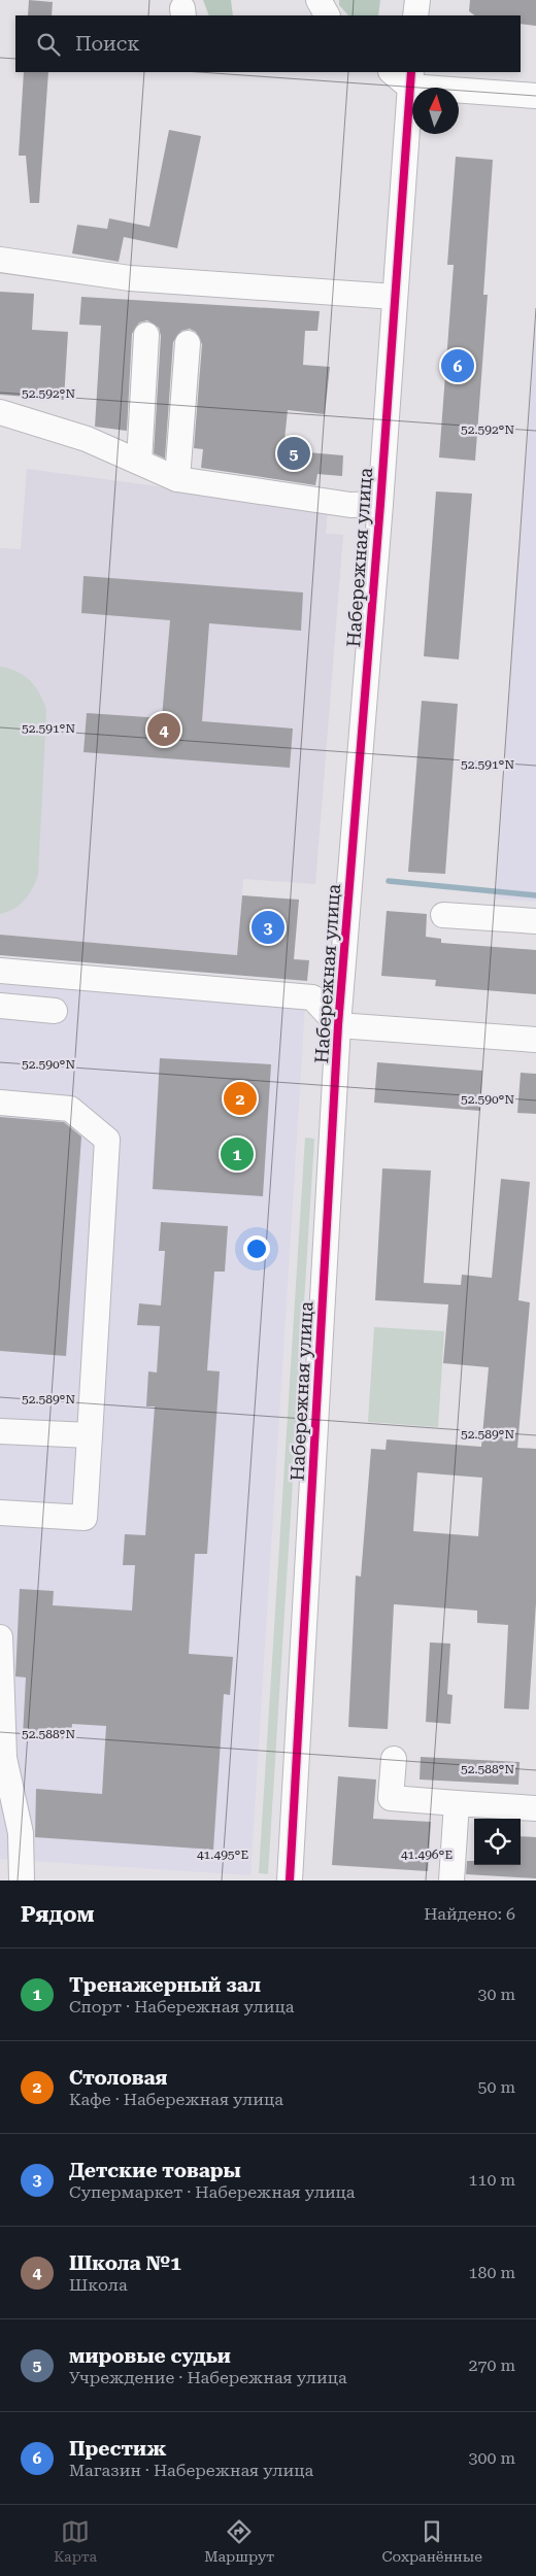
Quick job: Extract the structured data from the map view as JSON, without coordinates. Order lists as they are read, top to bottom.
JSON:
{
  "streets": {
    "street": ["Набережная улица"]
  },
  "north": "top",
  "page": {
    "search": "Поиск",
    "pins": [
      "6",
      "5",
      "4",
      "3",
      "2",
      "1"
    ],
    "heading": ["Рядом", "Найдено: 6"],
    "list": [
      {
        "mark": "1",
        "name": "Тренажерный зал",
        "note": "Спорт · Набережная улица",
        "value": "30 m"
      },
      {
        "mark": "2",
        "name": "Столовая",
        "note": "Кафе · Набережная улица",
        "value": "50 m"
      },
      {
        "mark": "3",
        "name": "Детские товары",
        "note": "Супермаркет · Набережная улица",
        "value": "110 m"
      },
      {
        "mark": "4",
        "name": "Школа №1",
        "note": "Школа",
        "value": "180 m"
      },
      {
        "mark": "5",
        "name": "мировые судьи",
        "note": "Учреждение · Набережная улица",
        "value": "270 m"
      },
      {
        "mark": "6",
        "name": "Престиж",
        "note": "Магазин · Набережная улица",
        "value": "300 m"
      }
    ],
    "nav": ["Карта", "Маршрут", "Сохранённые"]
  },
  "coordinates": [
    "52.592°N",
    "52.591°N",
    "52.590°N",
    "52.589°N",
    "52.588°N",
    "41.495°E",
    "41.496°E"
  ]
}
